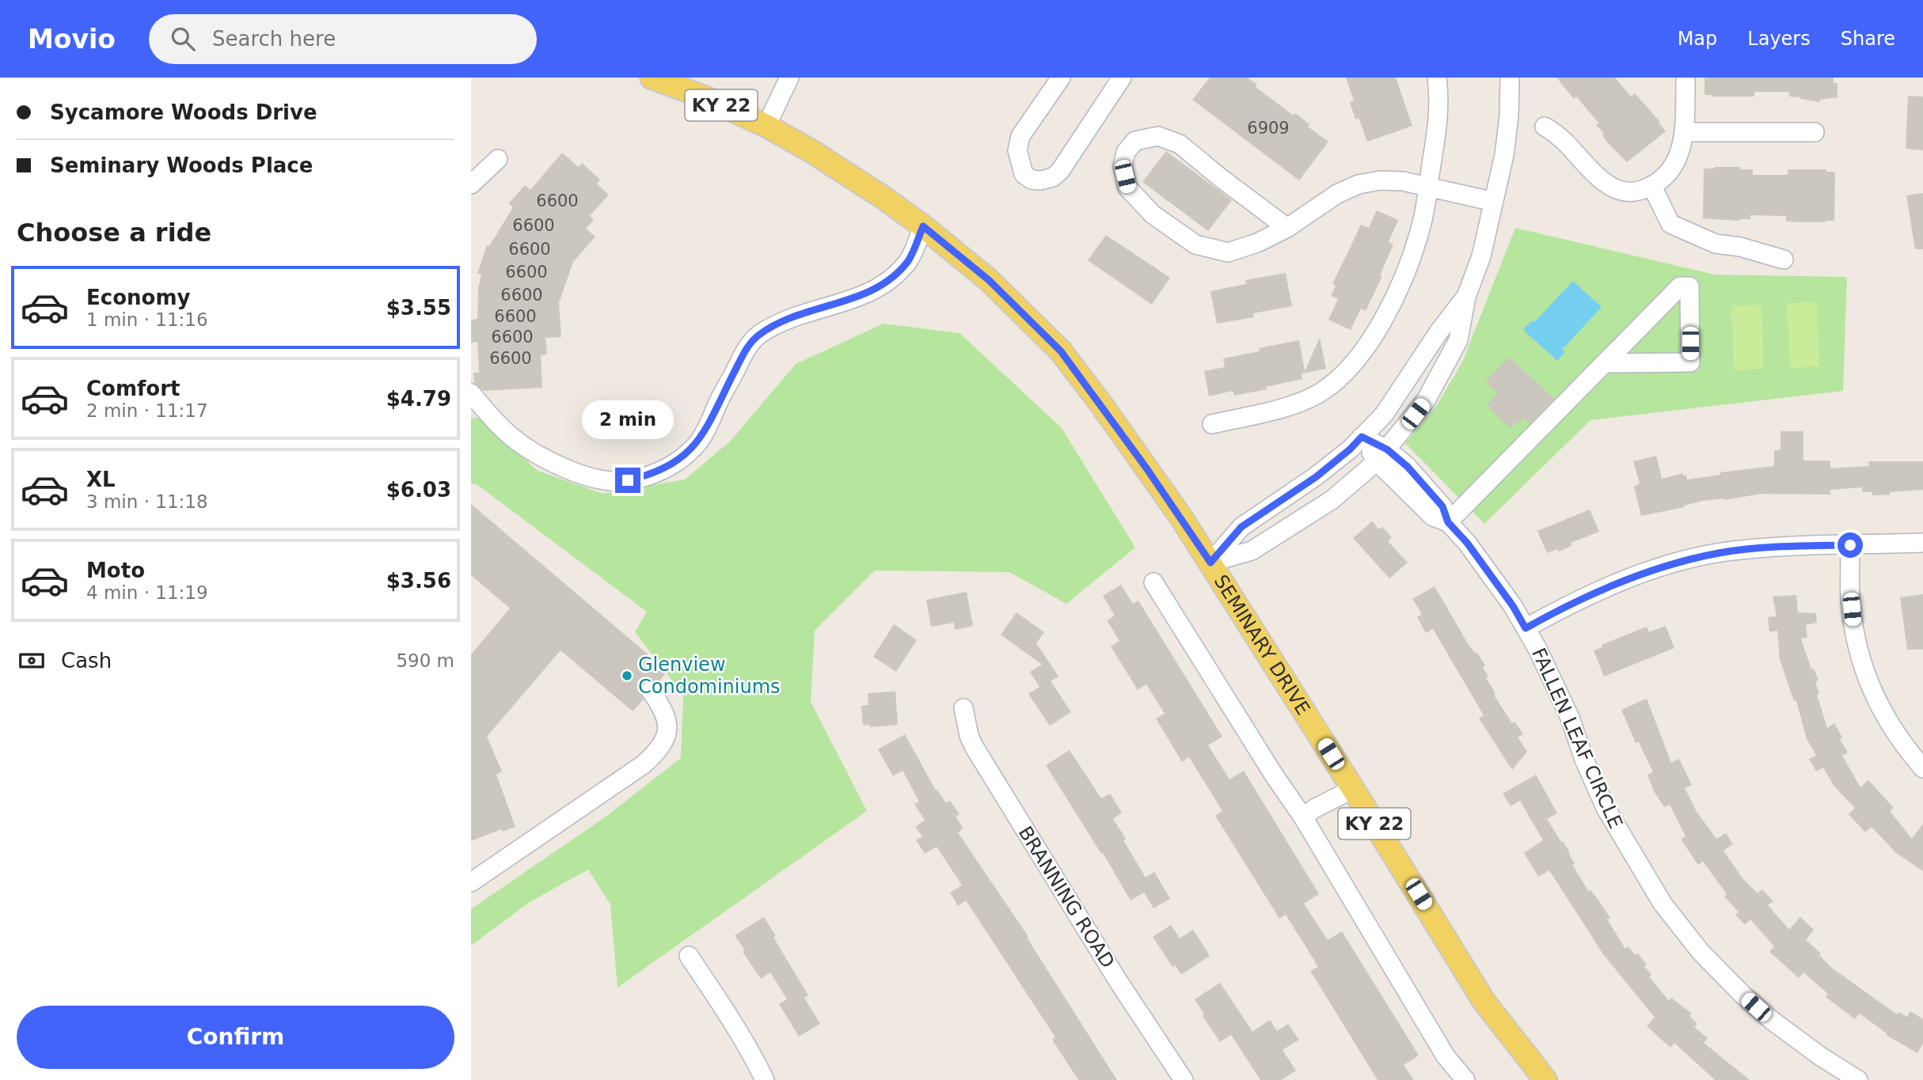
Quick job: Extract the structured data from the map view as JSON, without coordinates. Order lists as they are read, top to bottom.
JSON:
{
  "streets": {
    "main road": ["KY 22", "SEMINARY DRIVE"],
    "street": ["FALLEN LEAF CIRCLE", "BRANNING ROAD"]
  },
  "places": ["Glenview Condominiums"],
  "house_numbers": [
    "6909",
    "6600",
    "6600",
    "6600",
    "6600",
    "6600",
    "6600",
    "6600",
    "6600"
  ],
  "page": {
    "header": "Movio",
    "search": "Search here",
    "nav": ["Map", "Layers", "Share"],
    "banner": ["Sycamore Woods Drive", "Seminary Woods Place"],
    "heading": "Choose a ride",
    "list": [
      {
        "name": "Economy",
        "note": "1 min · 11:16",
        "value": "$3.55"
      },
      {
        "name": "Comfort",
        "note": "2 min · 11:17",
        "value": "$4.79"
      },
      {
        "name": "XL",
        "note": "3 min · 11:18",
        "value": "$6.03"
      },
      {
        "name": "Moto",
        "note": "4 min · 11:19",
        "value": "$3.56"
      }
    ],
    "bubble": "2 min",
    "pay": ["Cash", "590 m"],
    "buttons": "Confirm"
  }
}
